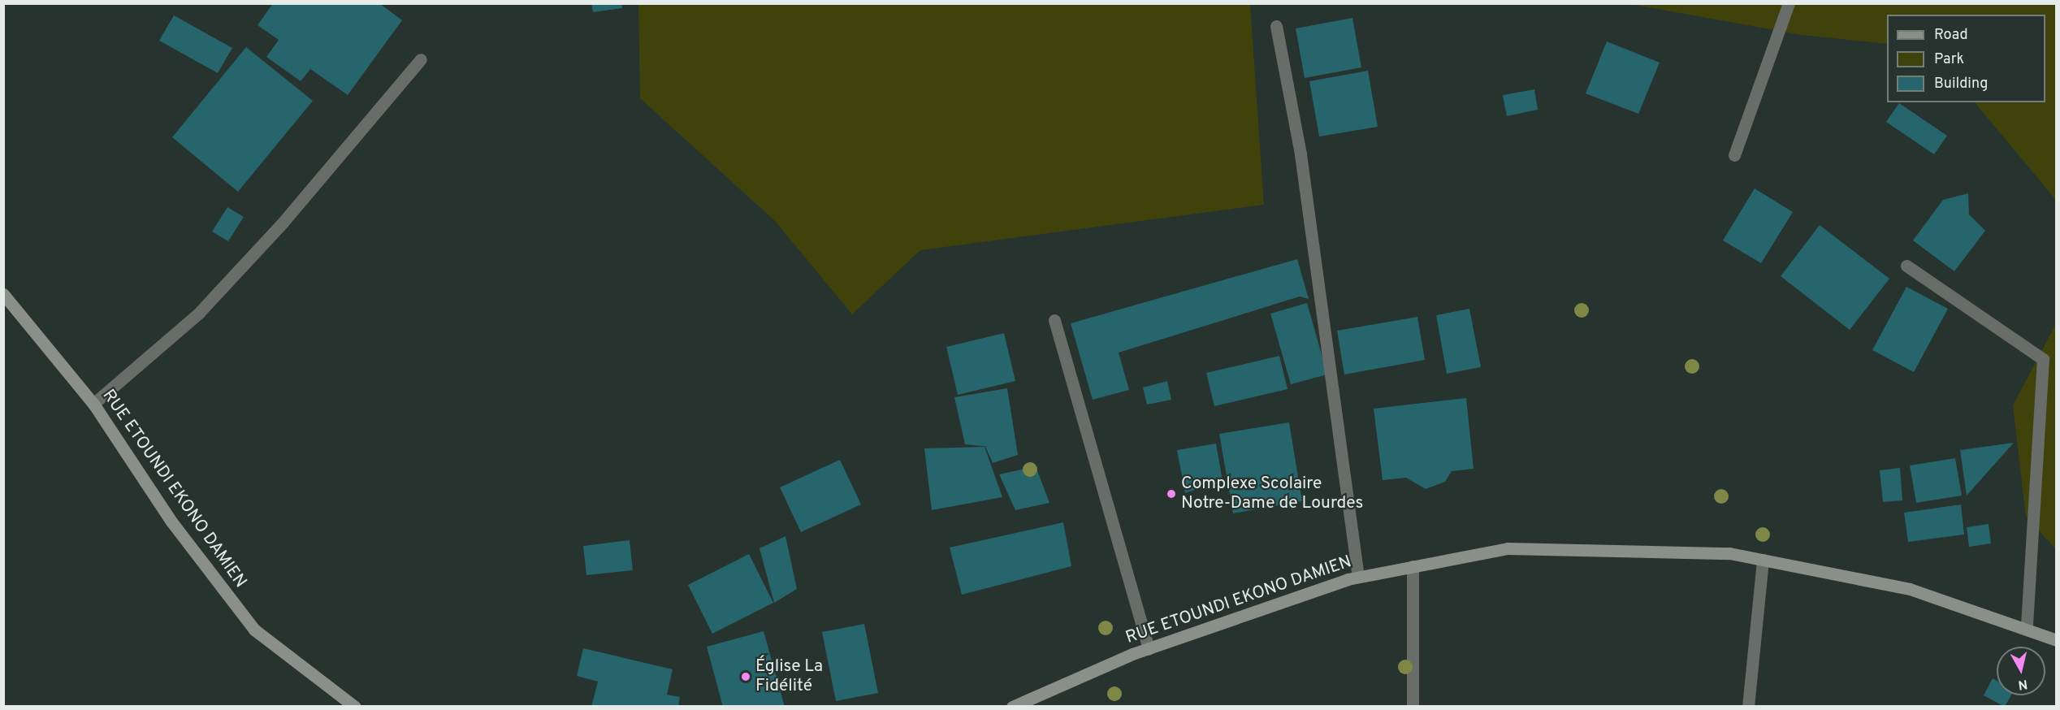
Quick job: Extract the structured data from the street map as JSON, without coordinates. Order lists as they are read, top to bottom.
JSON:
{
  "streets": {
    "street": ["RUE ETOUNDI EKONO DAMIEN"]
  },
  "places": ["Complexe Scolaire Notre-Dame de Lourdes", "Église La Fidélité"],
  "legend": ["Road", "Park", "Building"],
  "north": "bottom"
}
